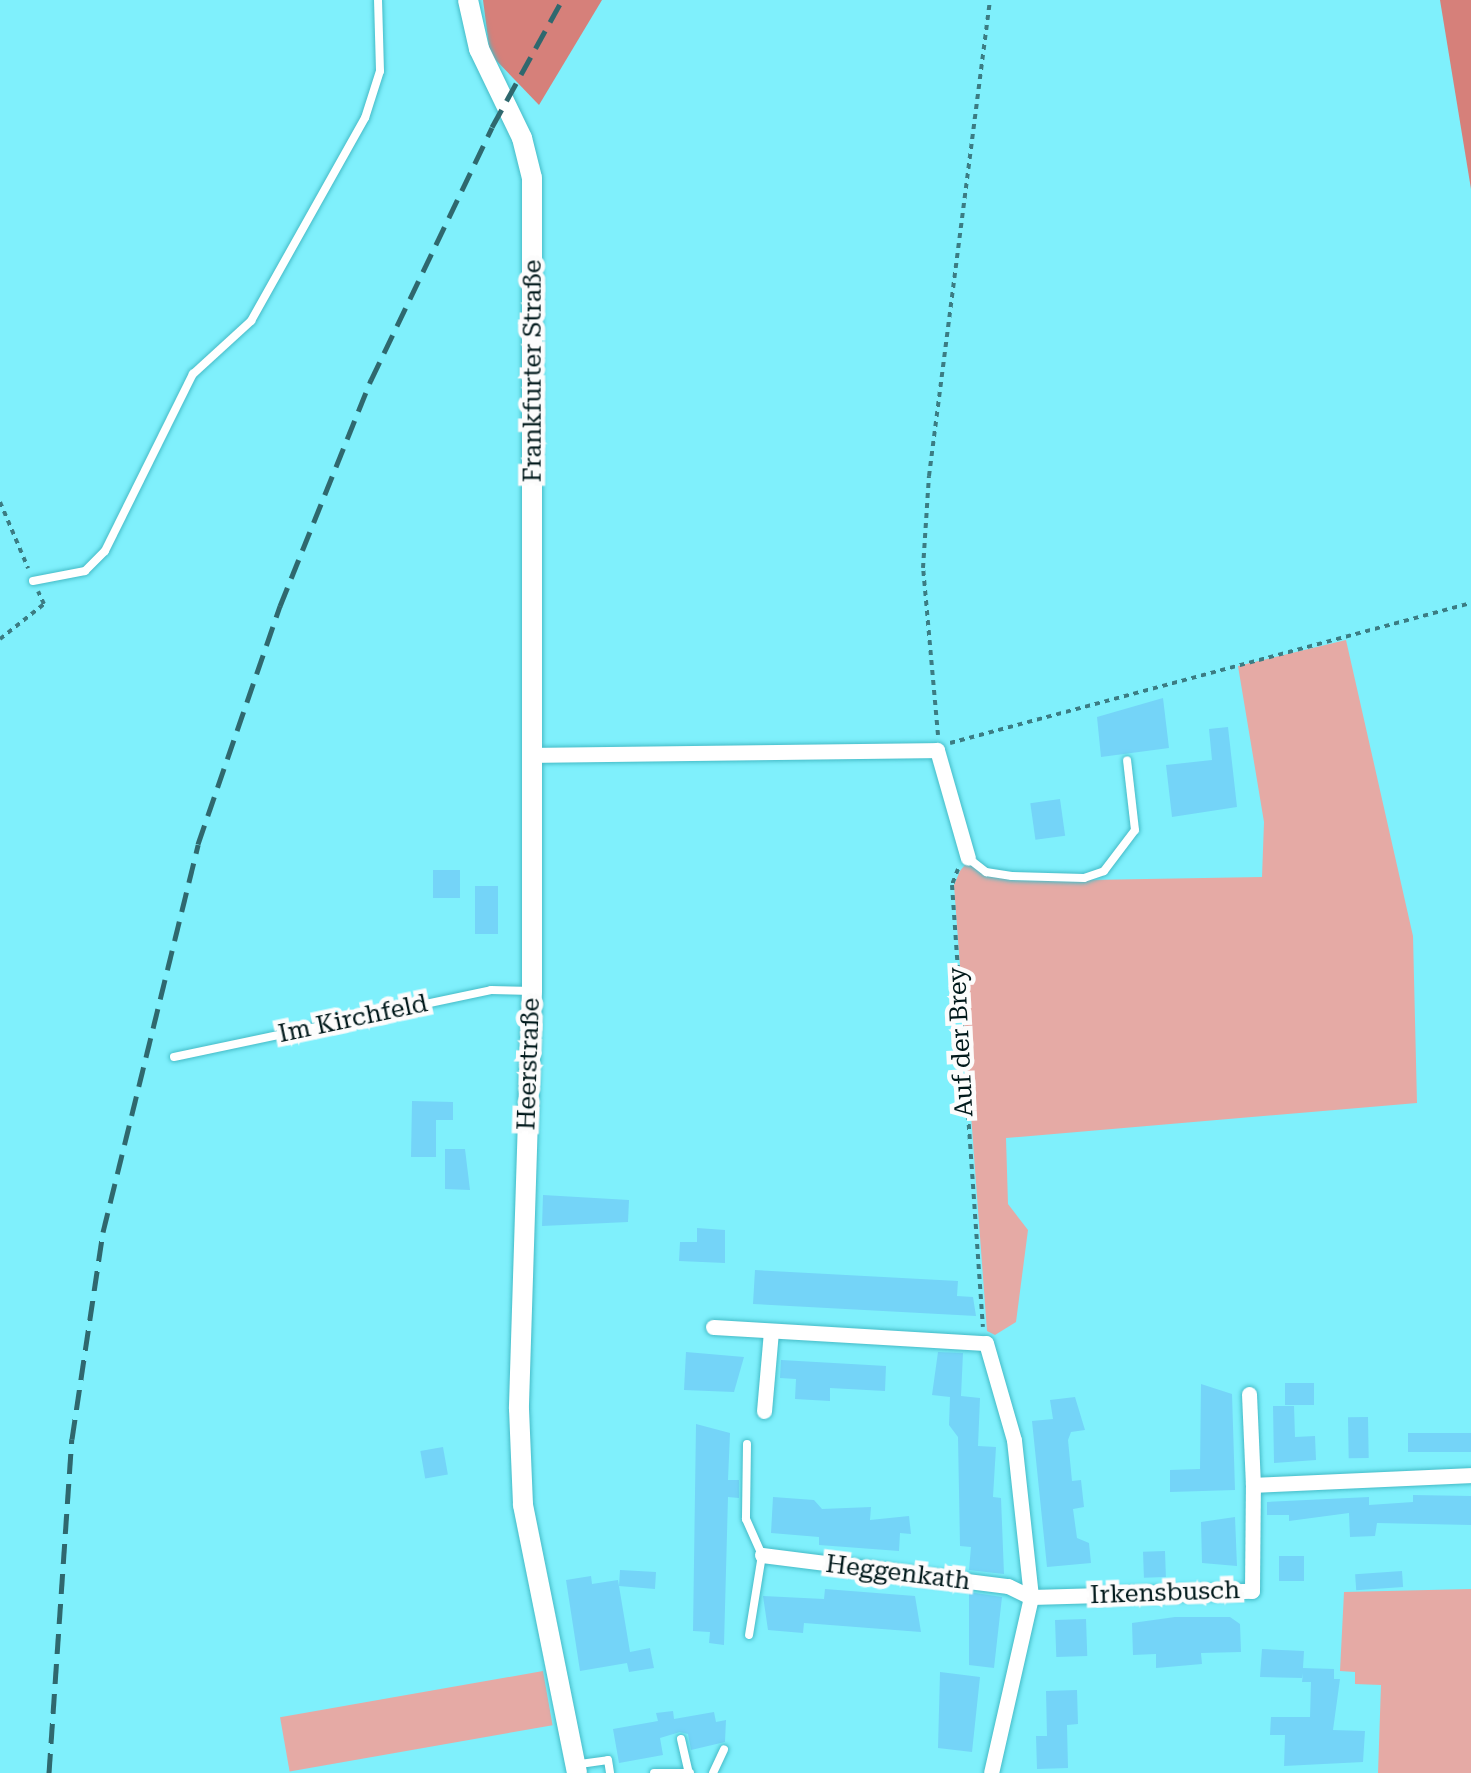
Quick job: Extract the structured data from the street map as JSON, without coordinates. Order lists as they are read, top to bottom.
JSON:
{
  "streets": {
    "main road": ["Frankfurter Straße", "Heerstraße"],
    "street": ["Heggenkath", "Irkensbusch"],
    "lane": ["Im Kirchfeld"],
    "path": ["Auf der Brey"]
  },
  "crossings": [
    ["Frankfurter Straße", "Heerstraße"],
    ["Im Kirchfeld", "Heerstraße"],
    ["Heggenkath", "Irkensbusch"]
  ]
}
